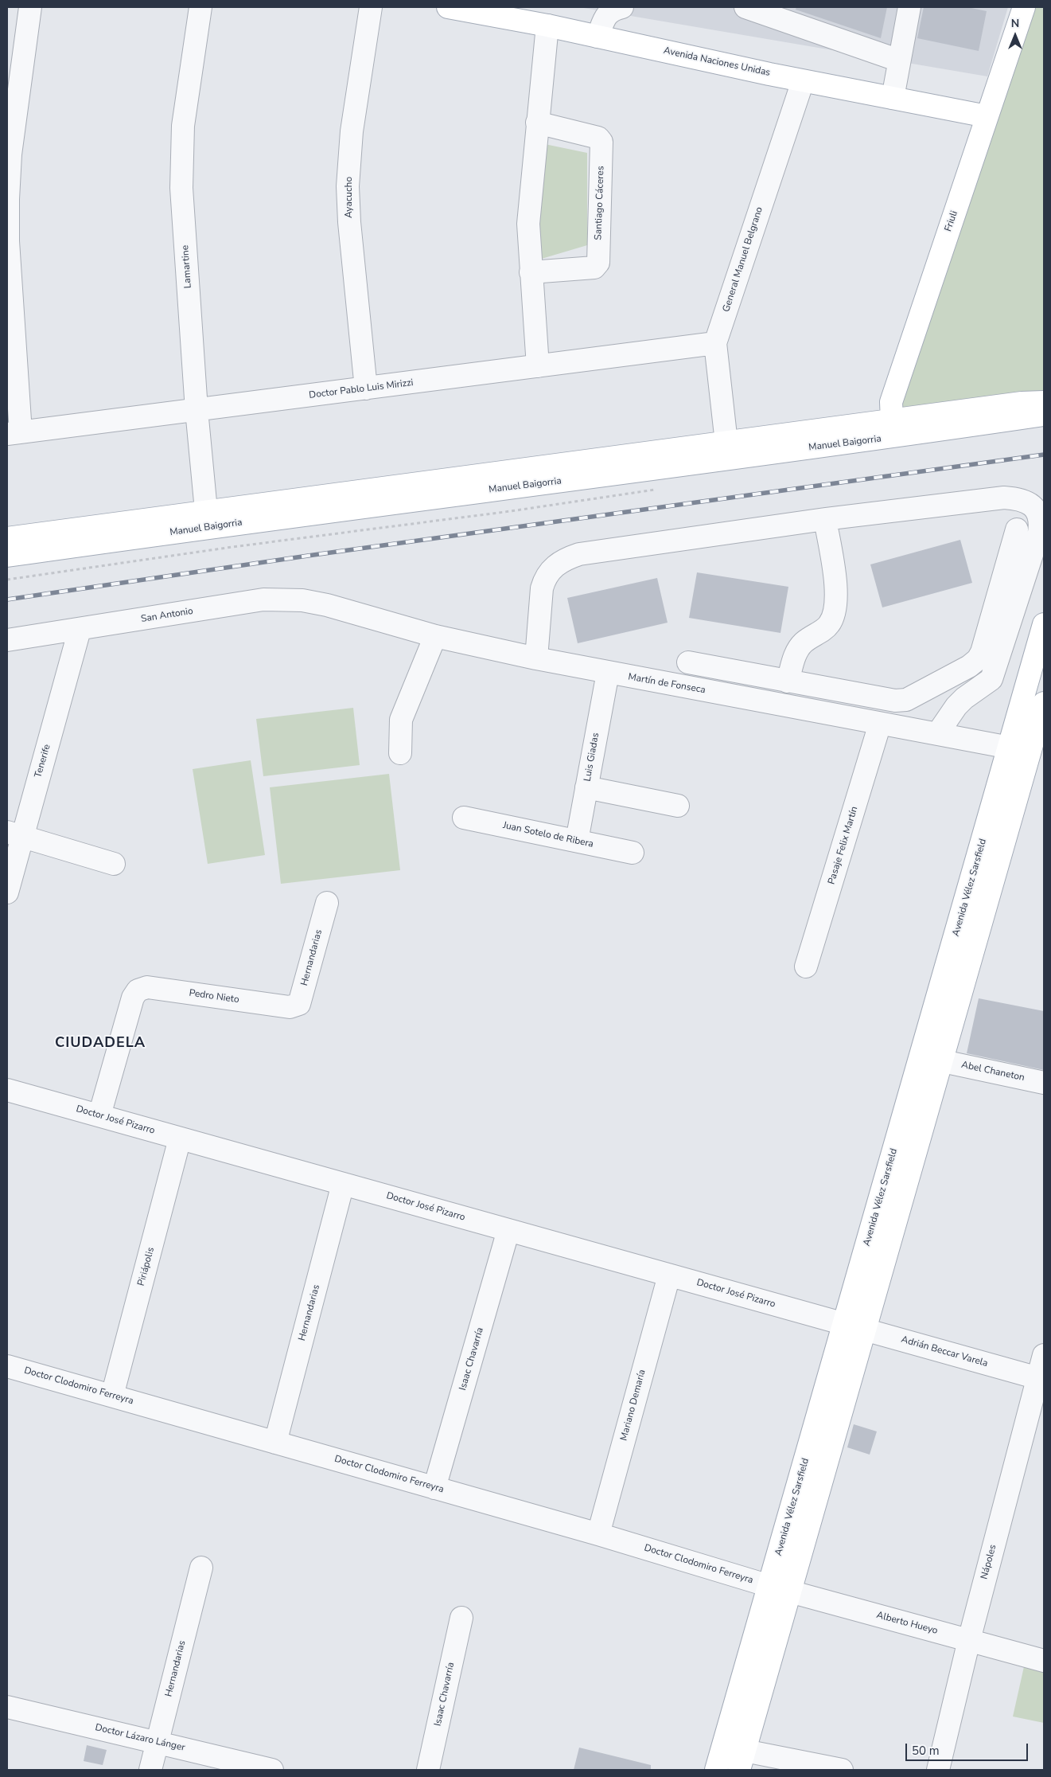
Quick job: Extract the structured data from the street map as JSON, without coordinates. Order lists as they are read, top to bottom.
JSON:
{
  "streets": {
    "main road": [
      "Avenida Naciones Unidas",
      "Friuli",
      "Manuel Baigorria",
      "Avenida Vélez Sarsfield"
    ],
    "street": [
      "Ayacucho",
      "Santiago Cáceres",
      "General Manuel Belgrano",
      "Lamartine",
      "Doctor Pablo Luis Mirizzi",
      "San Antonio",
      "Martín de Fonseca",
      "Luis Giadas",
      "Tenerife",
      "Juan Sotelo de Ribera",
      "Pasaje Felix Martín",
      "Hernandarias",
      "Pedro Nieto",
      "Abel Chaneton",
      "Doctor José Pizarro",
      "Piriápolis",
      "Adrián Beccar Varela",
      "Isaac Chavarría",
      "Doctor Clodomiro Ferreyra",
      "Mariano Demaría",
      "Nápoles",
      "Alberto Hueyo",
      "Doctor Lázaro Lánger"
    ]
  },
  "crossings": [
    ["Avenida Naciones Unidas", "Friuli"],
    ["Avenida Naciones Unidas", "General Manuel Belgrano"],
    ["Ayacucho", "Doctor Pablo Luis Mirizzi"],
    ["Friuli", "Manuel Baigorria"],
    ["General Manuel Belgrano", "Doctor Pablo Luis Mirizzi"],
    ["General Manuel Belgrano", "Manuel Baigorria"],
    ["Lamartine", "Doctor Pablo Luis Mirizzi"],
    ["Lamartine", "Manuel Baigorria"],
    ["San Antonio", "Martín de Fonseca"],
    ["San Antonio", "Tenerife"],
    ["Martín de Fonseca", "Luis Giadas"],
    ["Martín de Fonseca", "Pasaje Felix Martín"],
    ["Martín de Fonseca", "Avenida Vélez Sarsfield"],
    ["Luis Giadas", "Juan Sotelo de Ribera"],
    ["Avenida Vélez Sarsfield", "Abel Chaneton"],
    ["Avenida Vélez Sarsfield", "Doctor José Pizarro"],
    ["Avenida Vélez Sarsfield", "Adrián Beccar Varela"],
    ["Avenida Vélez Sarsfield", "Doctor Clodomiro Ferreyra"],
    ["Avenida Vélez Sarsfield", "Alberto Hueyo"],
    ["Hernandarias", "Pedro Nieto"],
    ["Hernandarias", "Doctor José Pizarro"],
    ["Hernandarias", "Doctor Clodomiro Ferreyra"],
    ["Hernandarias", "Doctor Lázaro Lánger"],
    ["Pedro Nieto", "Doctor José Pizarro"],
    ["Doctor José Pizarro", "Piriápolis"],
    ["Doctor José Pizarro", "Adrián Beccar Varela"],
    ["Doctor José Pizarro", "Isaac Chavarría"],
    ["Doctor José Pizarro", "Mariano Demaría"],
    ["Piriápolis", "Doctor Clodomiro Ferreyra"],
    ["Adrián Beccar Varela", "Nápoles"],
    ["Isaac Chavarría", "Doctor Clodomiro Ferreyra"],
    ["Doctor Clodomiro Ferreyra", "Mariano Demaría"],
    ["Doctor Clodomiro Ferreyra", "Alberto Hueyo"],
    ["Nápoles", "Alberto Hueyo"]
  ],
  "districts": ["CIUDADELA"],
  "scale_bar": "50 m",
  "north": "top"
}
